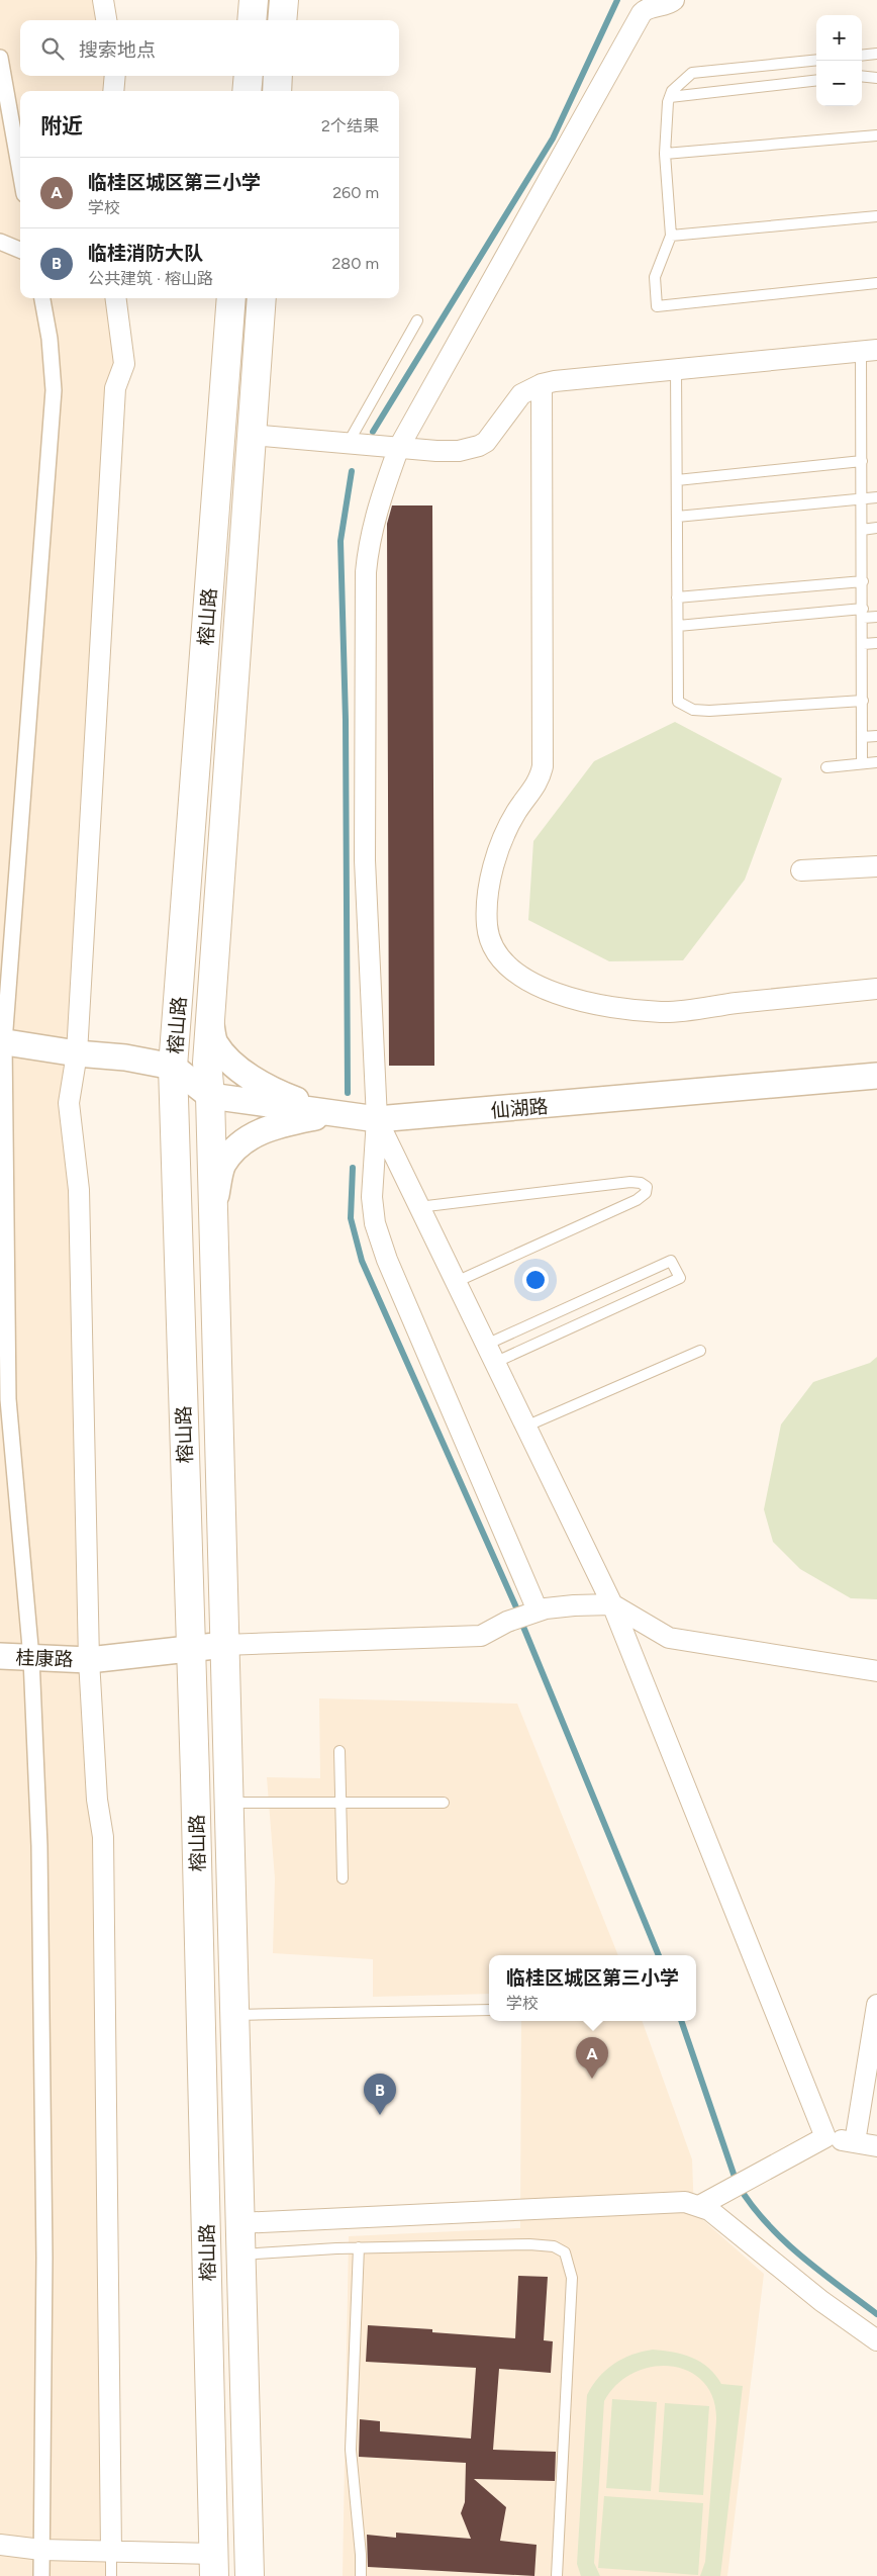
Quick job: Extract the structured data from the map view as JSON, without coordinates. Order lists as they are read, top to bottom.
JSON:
{
  "streets": {
    "main road": ["榕山路"],
    "street": ["仙湖路", "桂康路"]
  },
  "crossings": [
    ["榕山路", "仙湖路"],
    ["榕山路", "桂康路"]
  ],
  "page": {
    "map_buttons": ["+", "−"],
    "search": "搜索地点",
    "heading": ["附近", "2个结果"],
    "list": [
      {
        "mark": "A",
        "name": "临桂区城区第三小学",
        "note": "学校",
        "value": "260 m"
      },
      {
        "mark": "B",
        "name": "临桂消防大队",
        "note": "公共建筑 · 榕山路",
        "value": "280 m"
      }
    ],
    "popup": ["临桂区城区第三小学", "学校"],
    "pins": ["A", "B"]
  }
}
